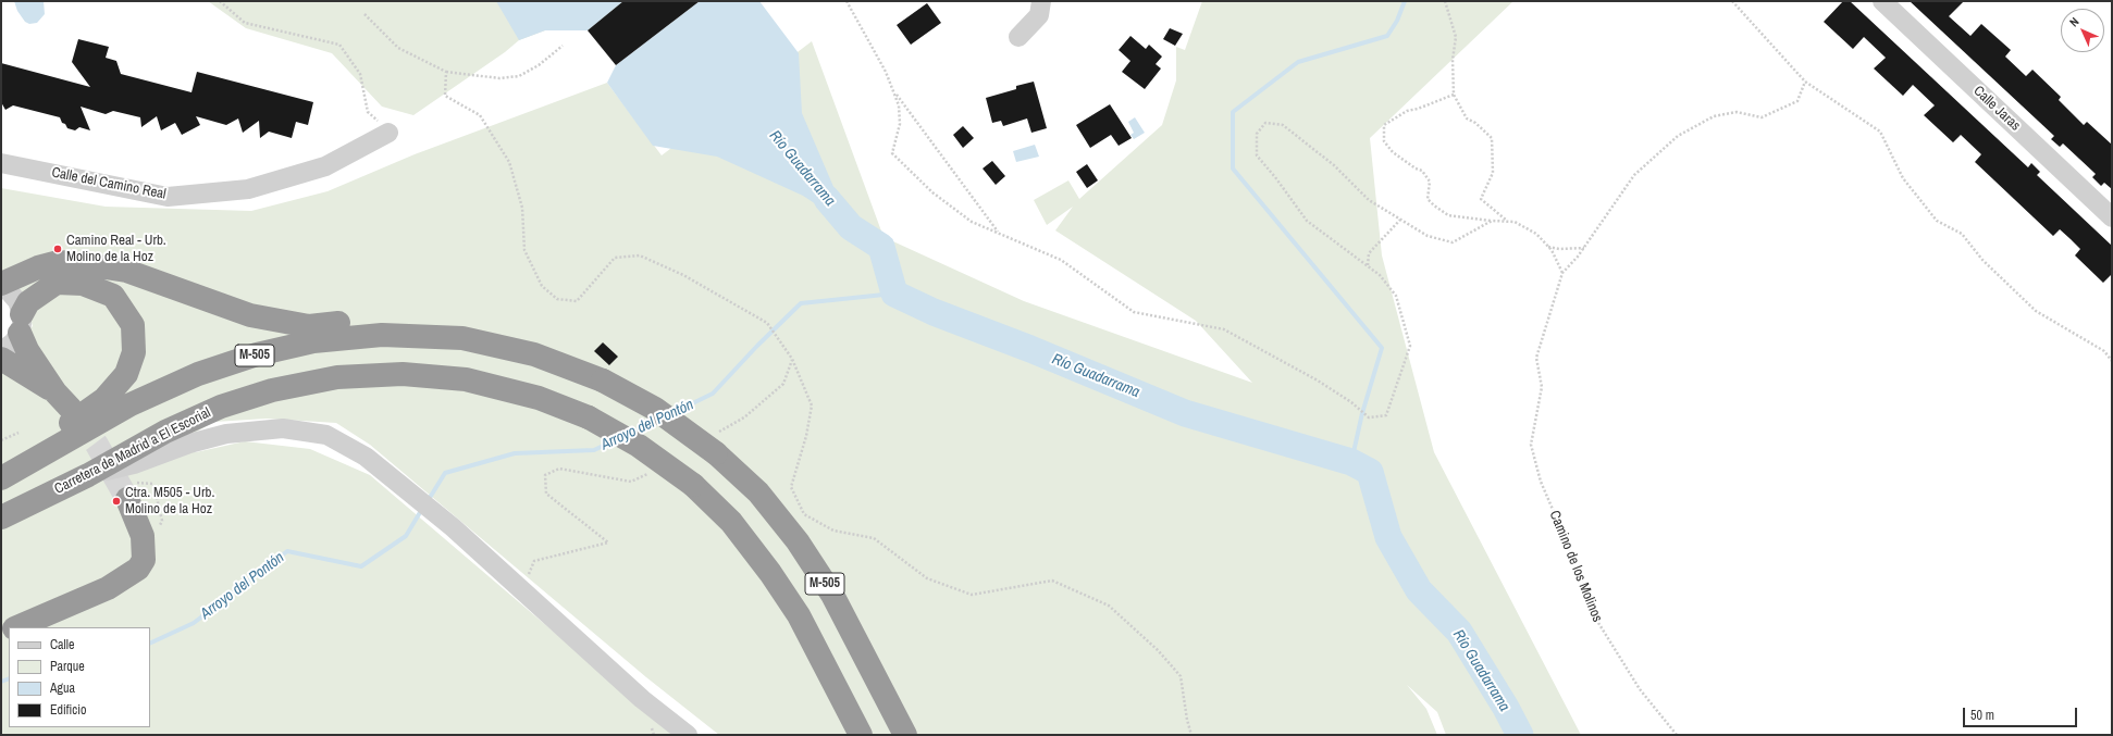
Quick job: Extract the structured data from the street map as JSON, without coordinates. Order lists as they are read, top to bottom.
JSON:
{
  "streets": {
    "highway": ["M-505", "Carretera de Madrid a El Escorial"],
    "street": ["Calle Jaras", "Calle del Camino Real"],
    "path": ["Camino de los Molinos"]
  },
  "water": ["Río Guadarrama", "Arroyo del Pontón"],
  "places": ["Camino Real - Urb. Molino de la Hoz", "Ctra. M505 - Urb. Molino de la Hoz"],
  "legend": [
    "Calle",
    "Parque",
    "Agua",
    "Edificio"
  ],
  "scale_bar": "50 m",
  "north": "top left"
}
